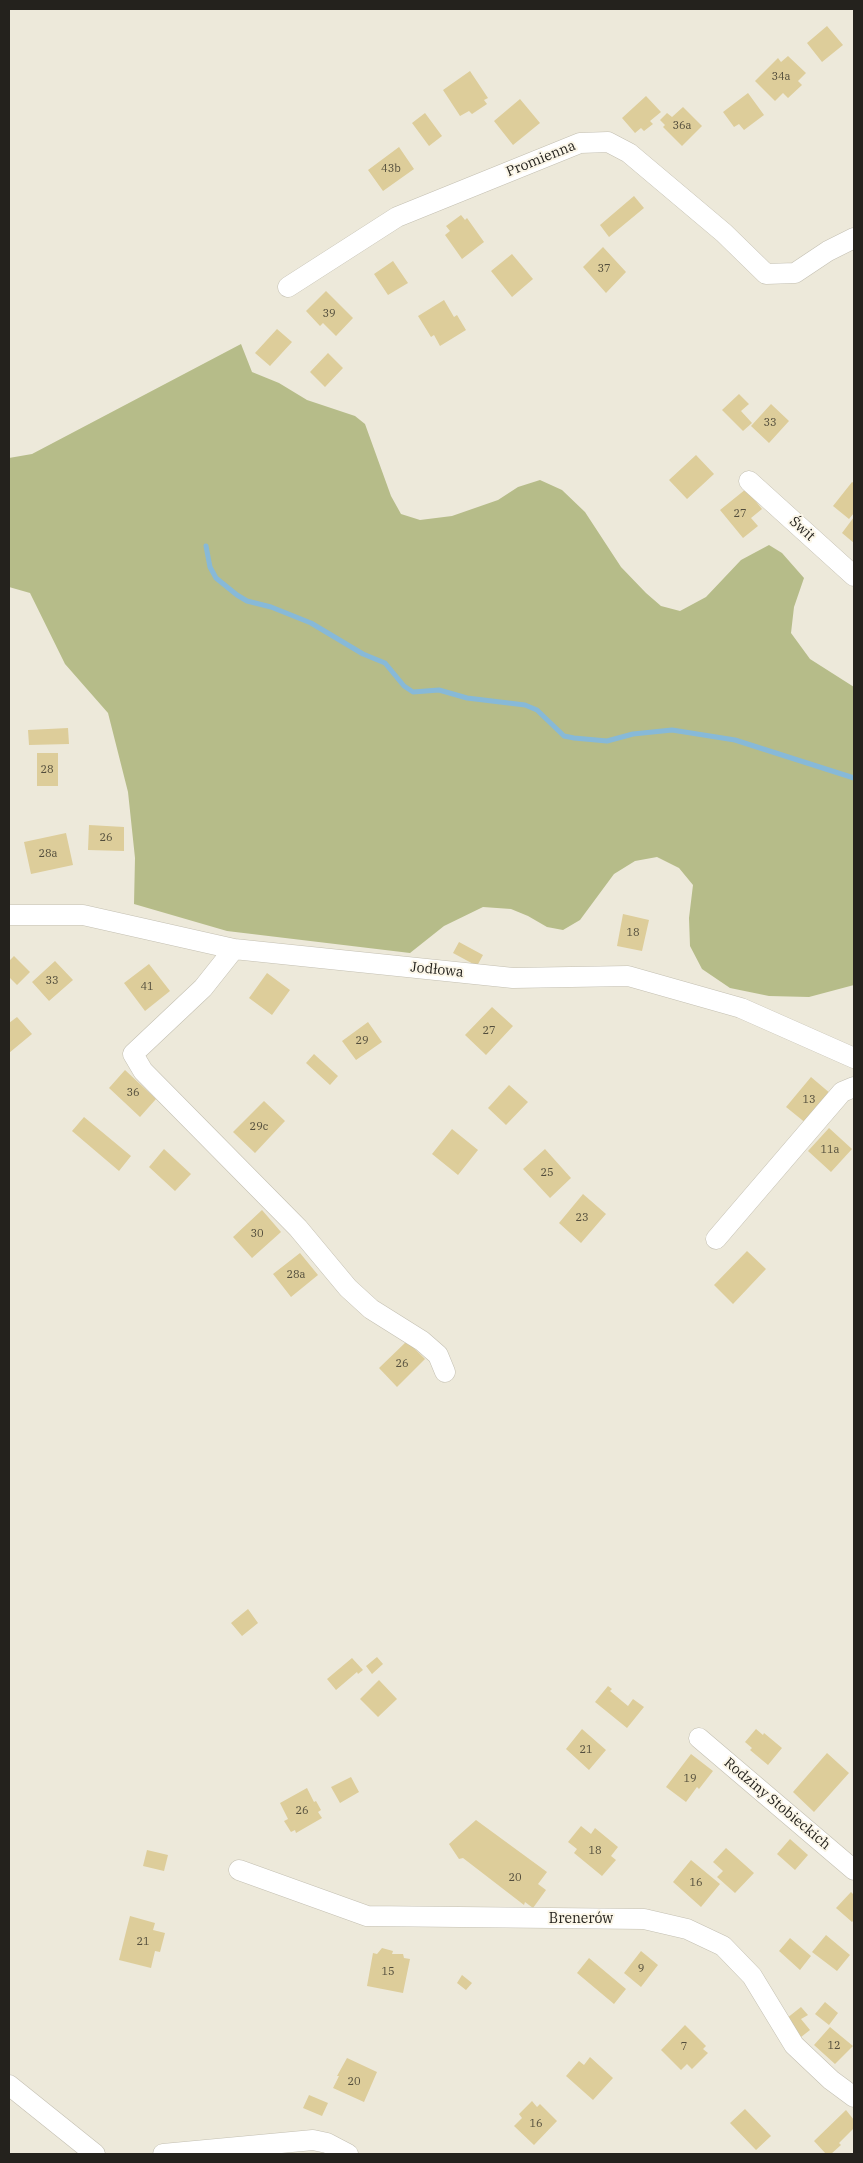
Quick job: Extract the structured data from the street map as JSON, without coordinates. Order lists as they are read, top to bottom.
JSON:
{
  "streets": {
    "street": [
      "Promienna",
      "Świt",
      "Jodłowa",
      "Rodziny Stobieckich",
      "Brenerów"
    ]
  },
  "house_numbers": [
    "34a",
    "36a",
    "43b",
    "37",
    "39",
    "33",
    "27",
    "28",
    "26",
    "28a",
    "18",
    "33",
    "41",
    "27",
    "29",
    "36",
    "13",
    "29c",
    "11a",
    "25",
    "23",
    "30",
    "28a",
    "26",
    "21",
    "19",
    "26",
    "18",
    "20",
    "16",
    "21",
    "9",
    "15",
    "12",
    "7",
    "20",
    "16"
  ]
}
